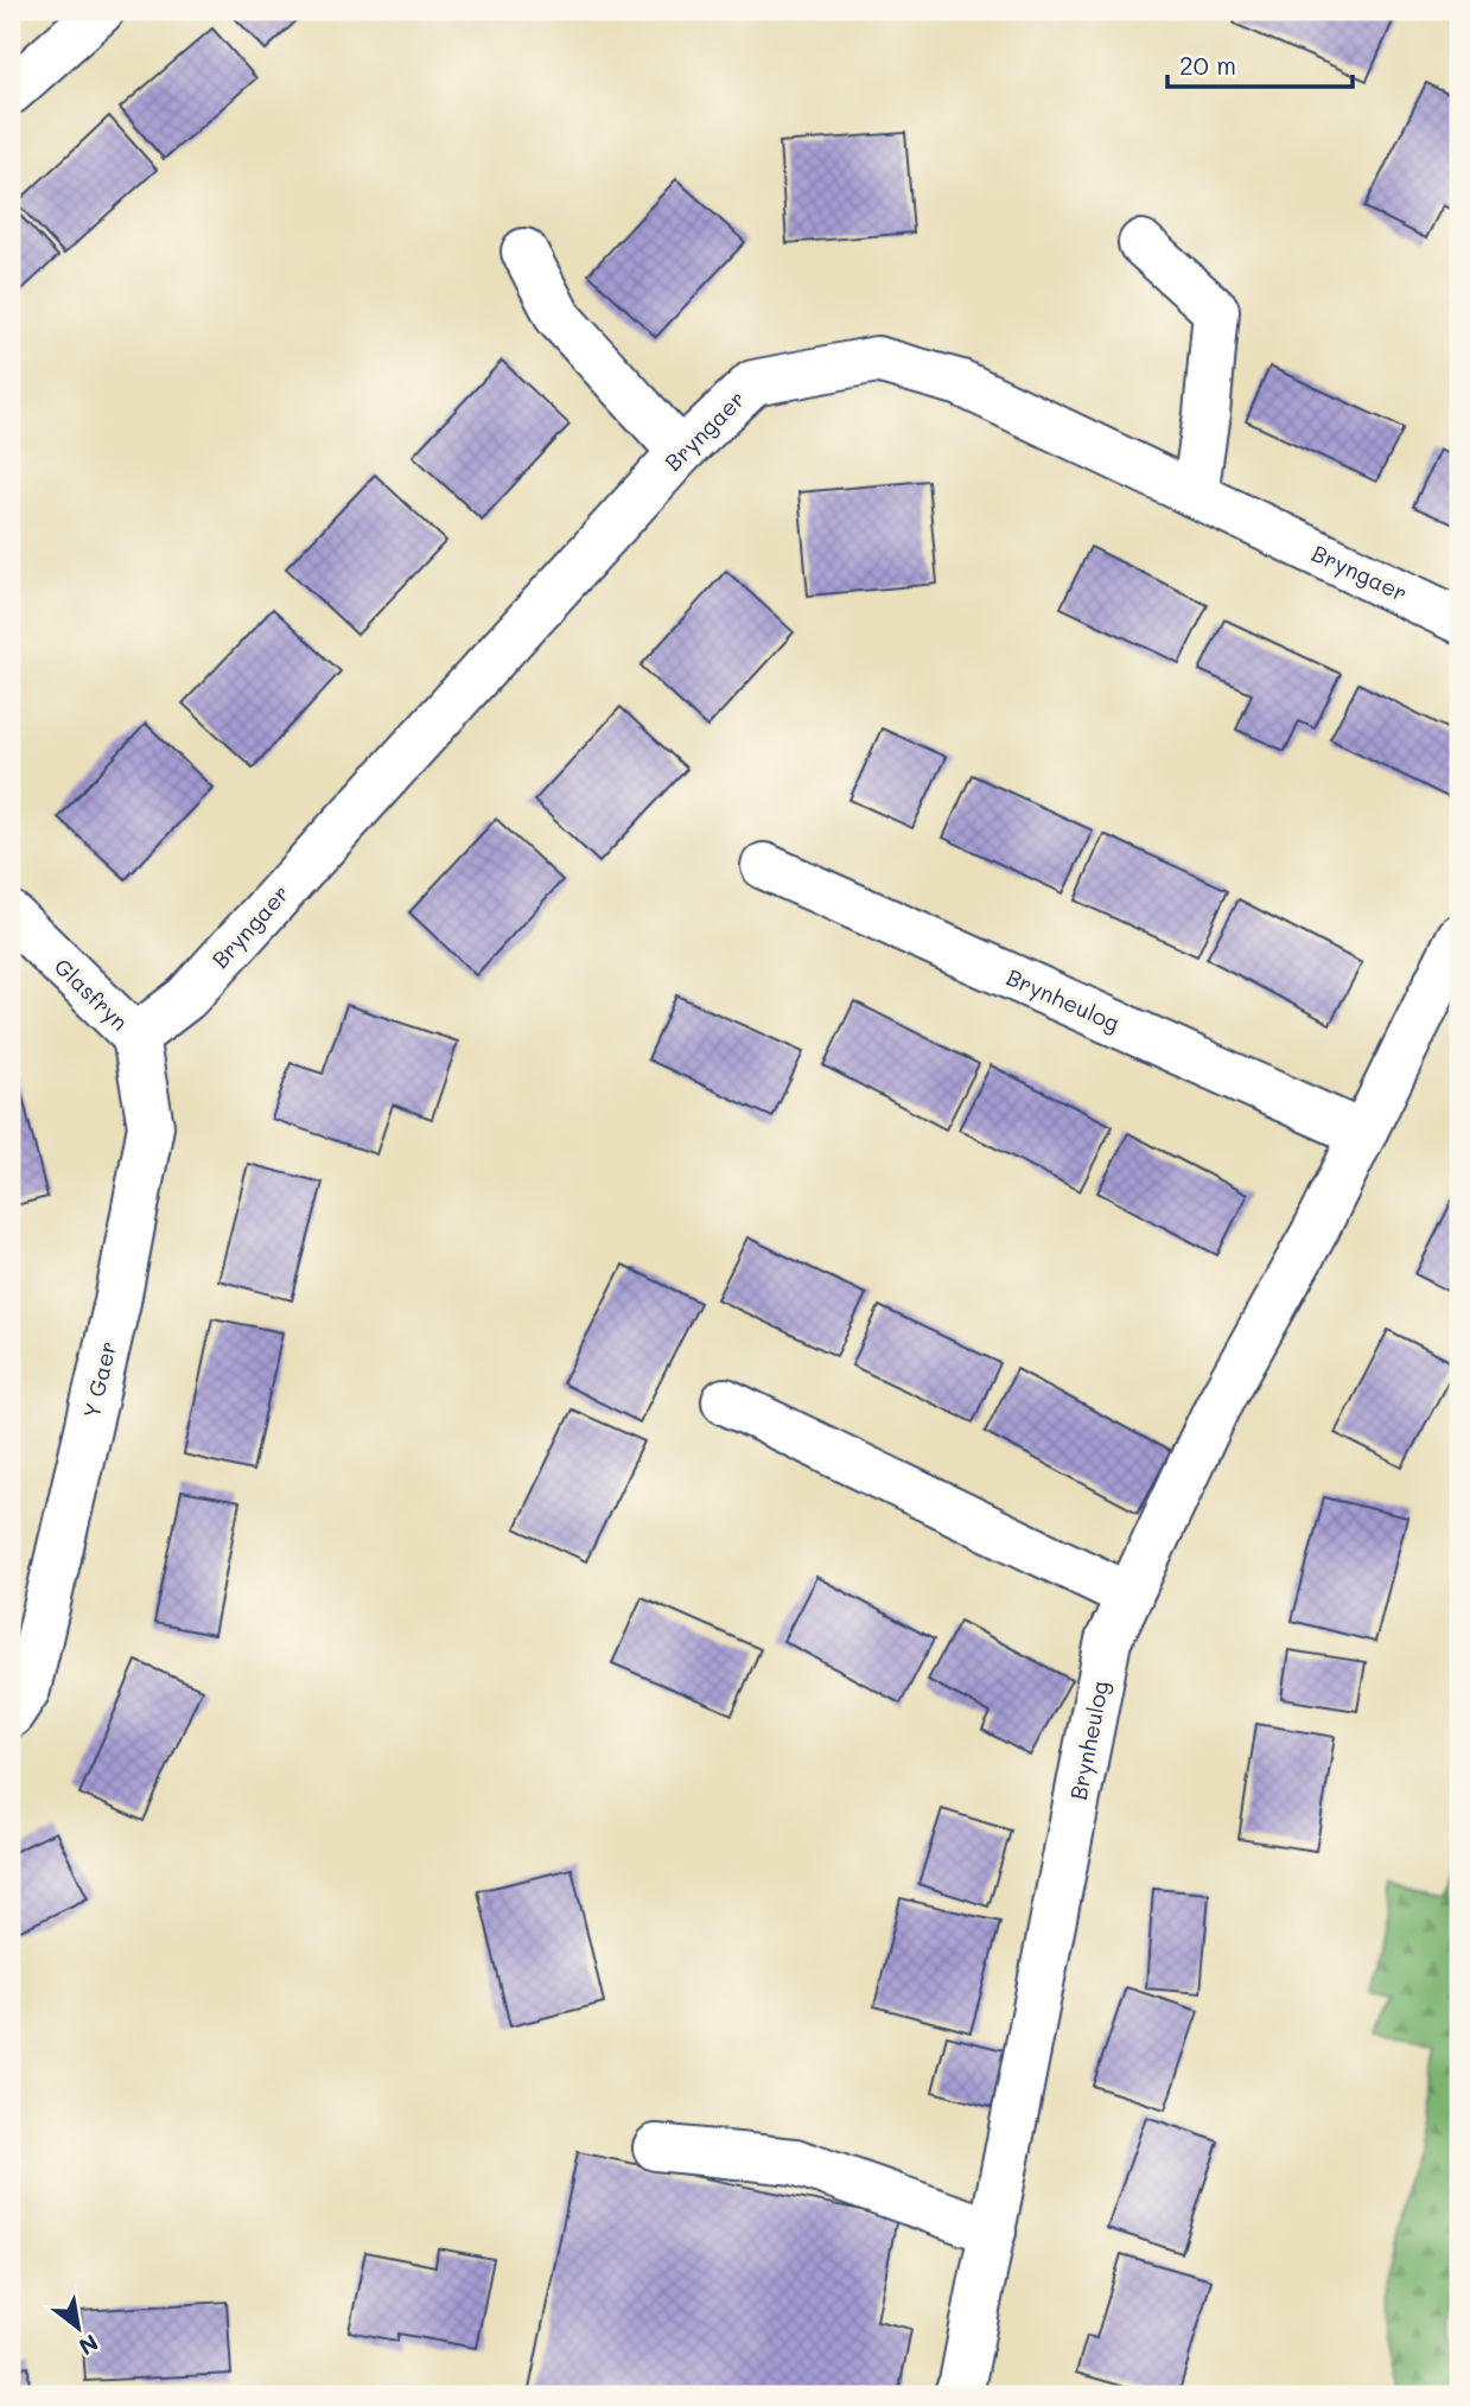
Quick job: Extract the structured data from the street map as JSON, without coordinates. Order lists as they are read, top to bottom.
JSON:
{
  "streets": {
    "street": [
      "Bryngaer",
      "Glasfryn",
      "Brynheulog",
      "Y Gaer"
    ]
  },
  "crossings": [
    ["Bryngaer", "Glasfryn"],
    ["Bryngaer", "Y Gaer"],
    ["Glasfryn", "Y Gaer"]
  ],
  "scale_bar": "20 m",
  "north": "bottom right"
}
